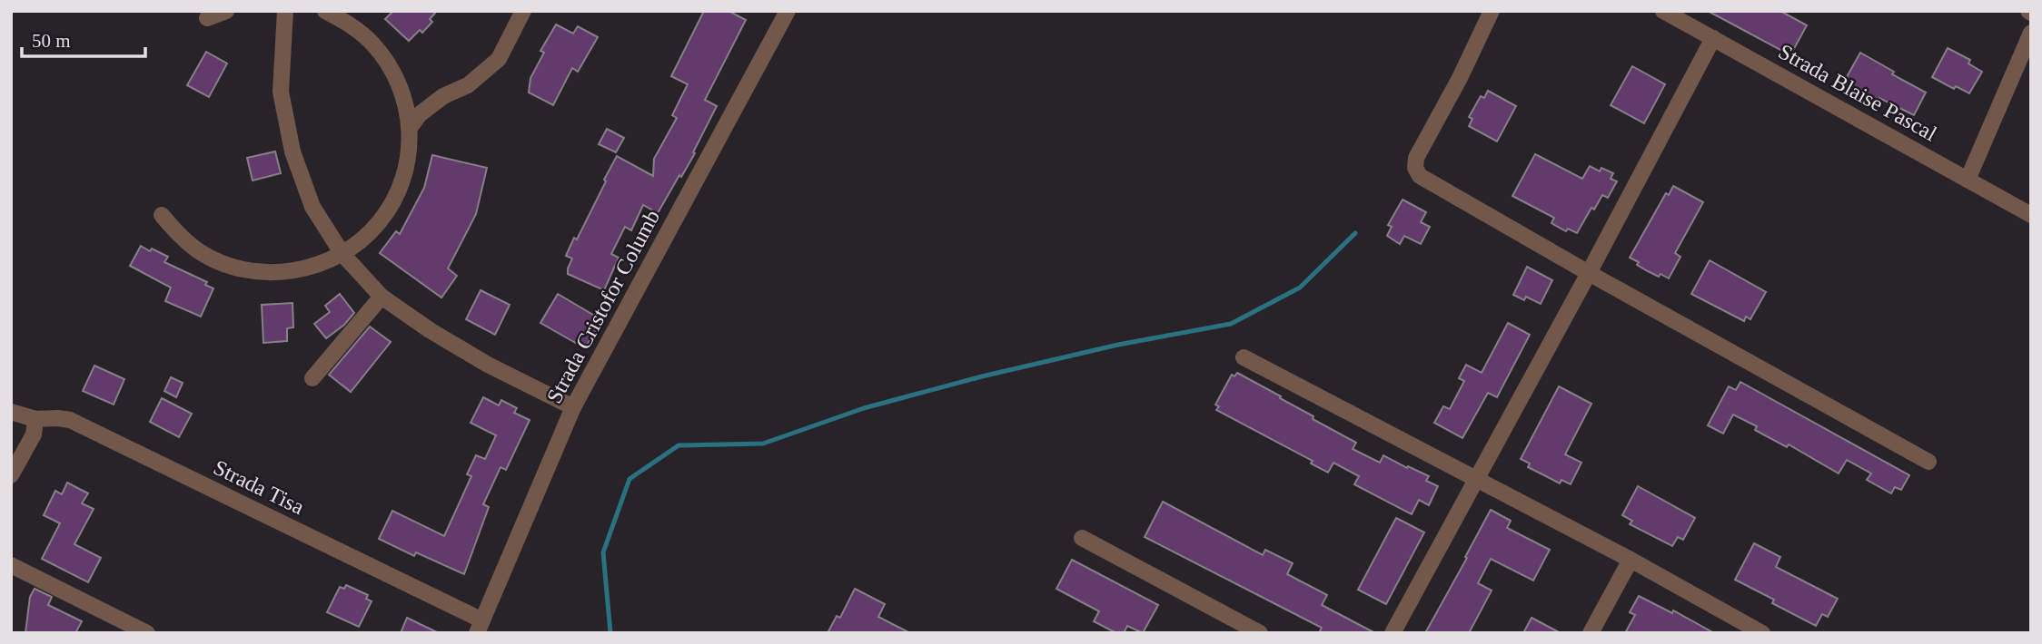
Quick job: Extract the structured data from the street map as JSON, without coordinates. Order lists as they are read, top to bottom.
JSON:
{
  "streets": {
    "street": ["Strada Blaise Pascal", "Strada Cristofor Columb", "Strada Tisa"]
  },
  "crossings": [
    ["Strada Cristofor Columb", "Strada Tisa"]
  ],
  "scale_bar": "50 m"
}
